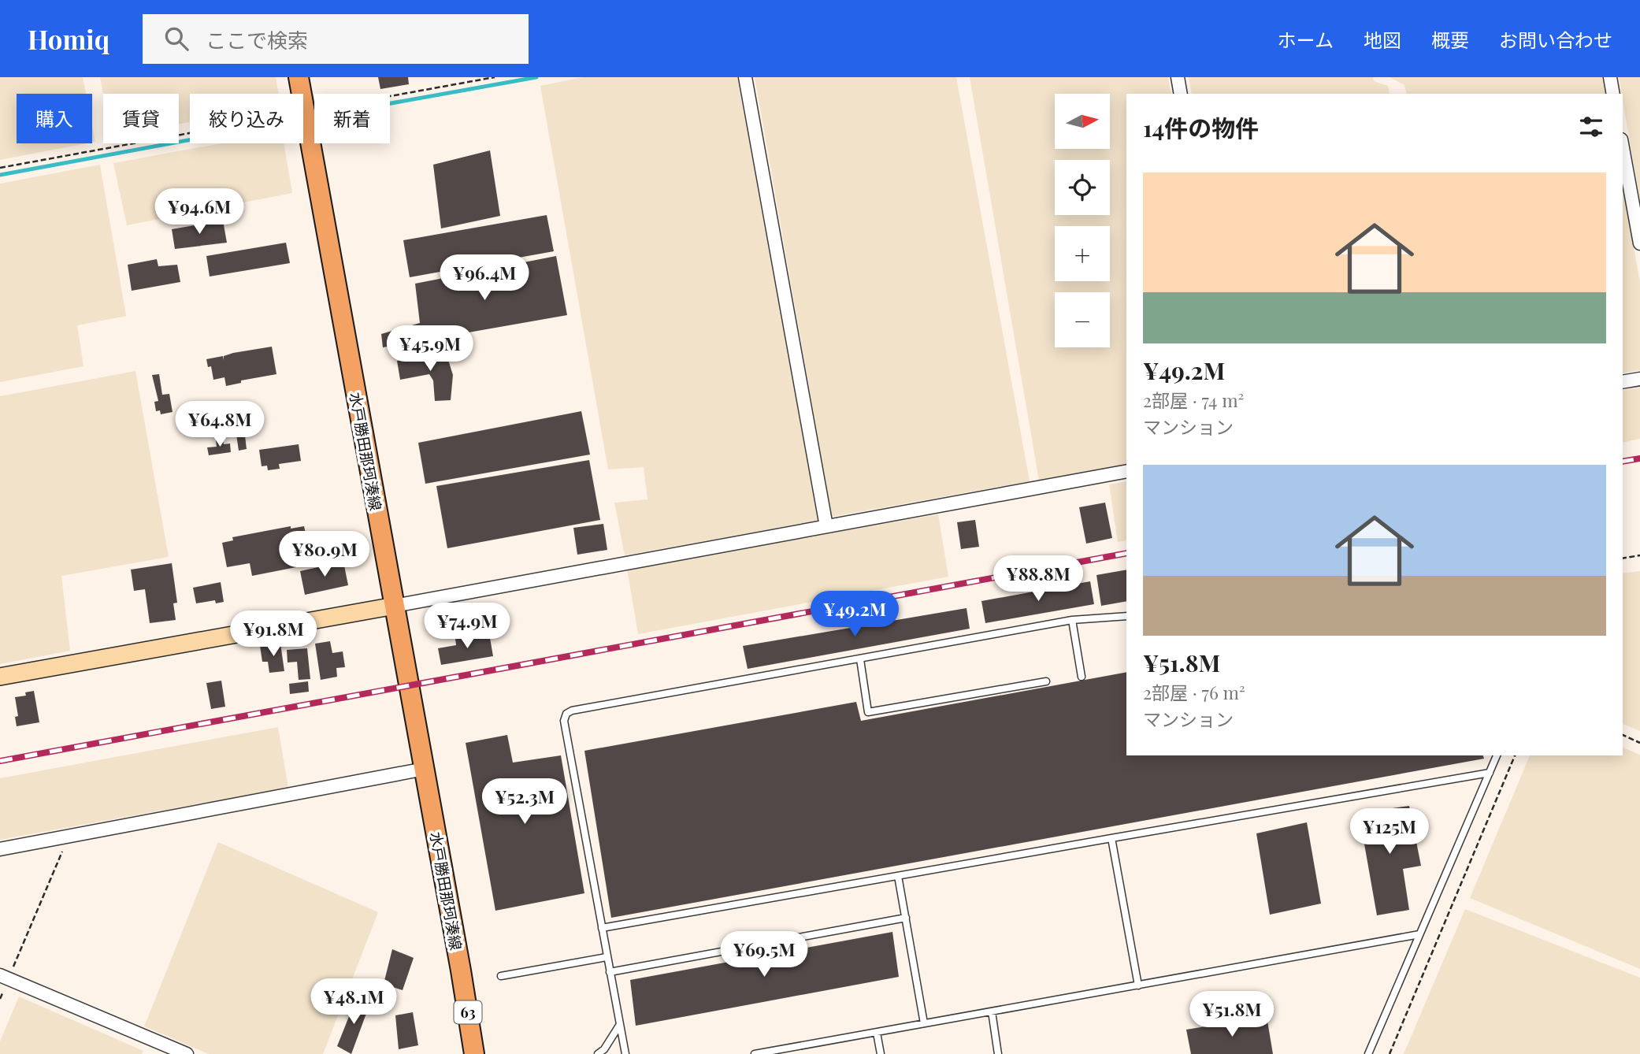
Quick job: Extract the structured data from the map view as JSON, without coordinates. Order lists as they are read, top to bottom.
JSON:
{
  "streets": {
    "main road": ["水戸勝田那珂湊線", "63"]
  },
  "north": "right",
  "page": {
    "header": "Homiq",
    "search": "ここで検索",
    "nav": [
      "ホーム",
      "地図",
      "概要",
      "お問い合わせ"
    ],
    "map_buttons": ["+", "−"],
    "chip": [
      "購入",
      "賃貸",
      "絞り込み",
      "新着"
    ],
    "heading": "14件の物件",
    "list": [
      {
        "name": "¥49.2M",
        "note": "2部屋 · 74 m² · マンション"
      },
      {
        "name": "¥51.8M",
        "note": "2部屋 · 76 m² · マンション"
      }
    ],
    "price": [
      "¥94.6M",
      "¥96.4M",
      "¥45.9M",
      "¥64.8M",
      "¥80.9M",
      "¥88.8M",
      "¥49.2M",
      "¥74.9M",
      "¥91.8M",
      "¥52.3M",
      "¥125M",
      "¥69.5M",
      "¥48.1M",
      "¥51.8M"
    ]
  }
}
